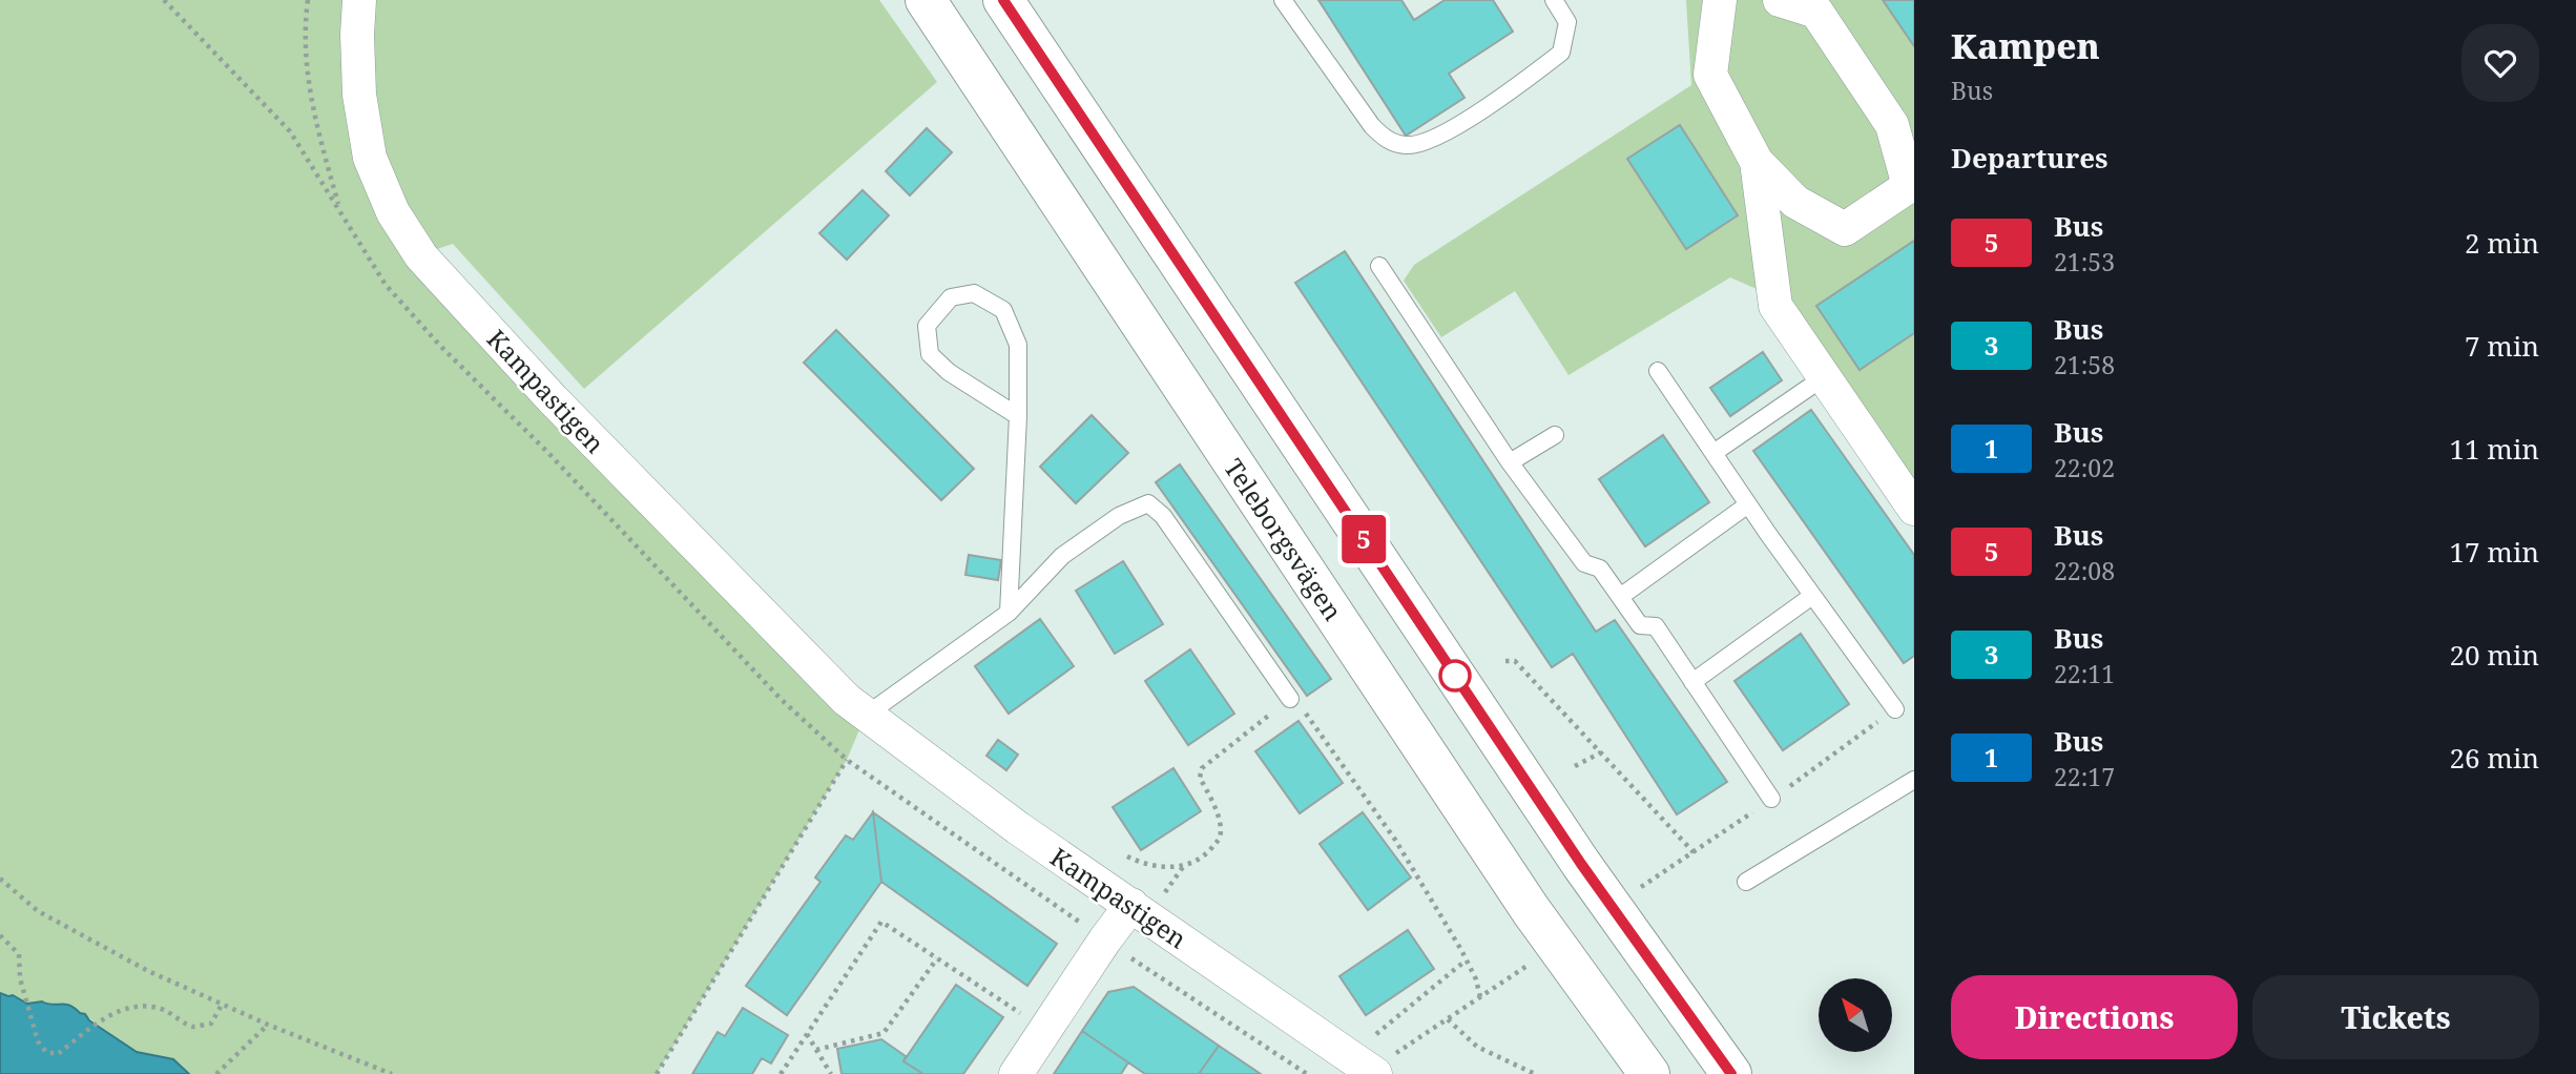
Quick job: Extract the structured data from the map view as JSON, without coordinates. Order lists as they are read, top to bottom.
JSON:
{
  "streets": {
    "main road": ["Teleborgsvägen"],
    "street": ["Kampastigen"]
  },
  "lines": ["bus line 5"],
  "north": "top left",
  "page": {
    "on_map": "5",
    "heading": [
      ["Kampen", "Bus"],
      "Departures"
    ],
    "list": [
      {
        "mark": "5",
        "name": "Bus",
        "note": "21:53",
        "value": "2 min"
      },
      {
        "mark": "3",
        "name": "Bus",
        "note": "21:58",
        "value": "7 min"
      },
      {
        "mark": "1",
        "name": "Bus",
        "note": "22:02",
        "value": "11 min"
      },
      {
        "mark": "5",
        "name": "Bus",
        "note": "22:08",
        "value": "17 min"
      },
      {
        "mark": "3",
        "name": "Bus",
        "note": "22:11",
        "value": "20 min"
      },
      {
        "mark": "1",
        "name": "Bus",
        "note": "22:17",
        "value": "26 min"
      }
    ],
    "buttons": ["Directions", "Tickets"]
  }
}
